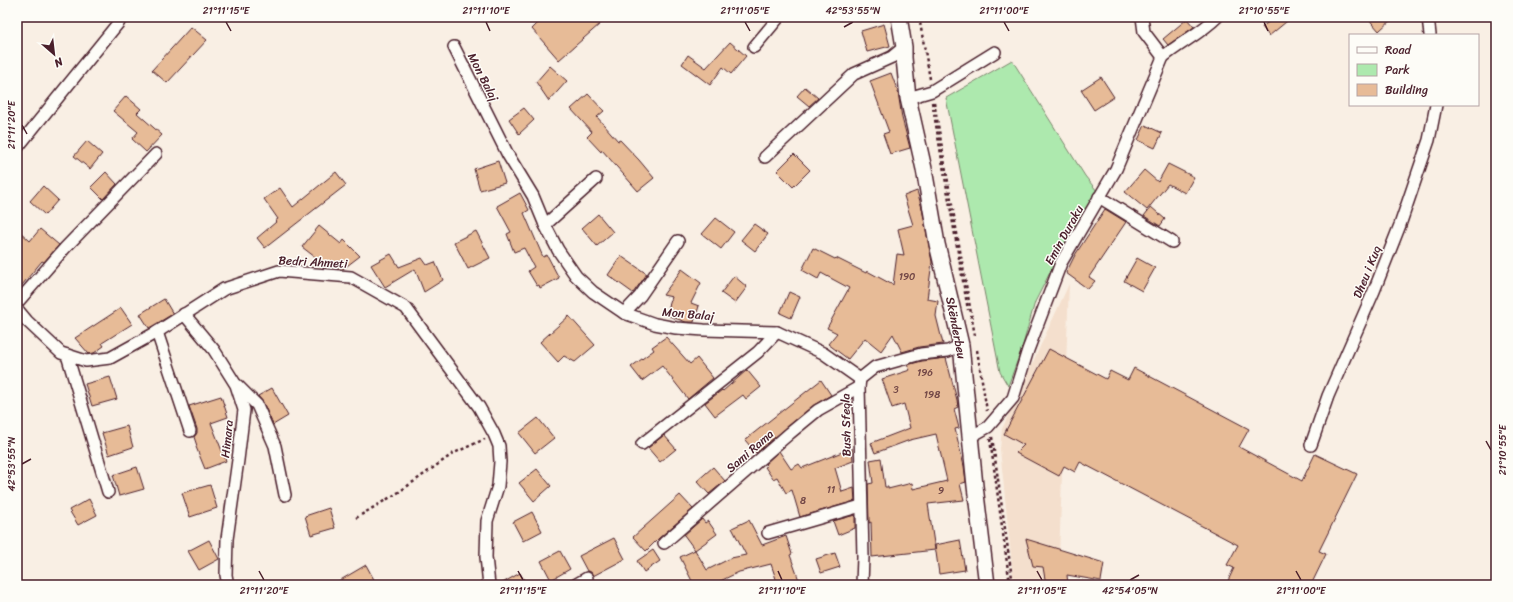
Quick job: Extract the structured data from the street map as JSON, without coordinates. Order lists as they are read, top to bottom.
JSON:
{
  "streets": {
    "main road": ["Skënderbeu"],
    "street": [
      "Mon Balaj",
      "Emin Duraku",
      "Bedri Ahmeti",
      "Dheu i Kuq",
      "Bush Sfeqla",
      "Himara",
      "Sami Rama"
    ]
  },
  "crossings": [
    ["Mon Balaj", "Bush Sfeqla"],
    ["Mon Balaj", "Sami Rama"],
    ["Emin Duraku", "Skënderbeu"],
    ["Bedri Ahmeti", "Himara"],
    ["Skënderbeu", "Bush Sfeqla"],
    ["Bush Sfeqla", "Sami Rama"]
  ],
  "house_numbers": [
    "190",
    "196",
    "3",
    "198",
    "11",
    "9",
    "8"
  ],
  "legend": ["Road", "Park", "Building"],
  "north": "bottom right",
  "coordinates": [
    "21°11'15\"E",
    "21°11'10\"E",
    "21°11'05\"E",
    "42°53'55\"N",
    "21°11'00\"E",
    "21°10'55\"E",
    "21°11'20\"E",
    "42°54'05\"N"
  ]
}
